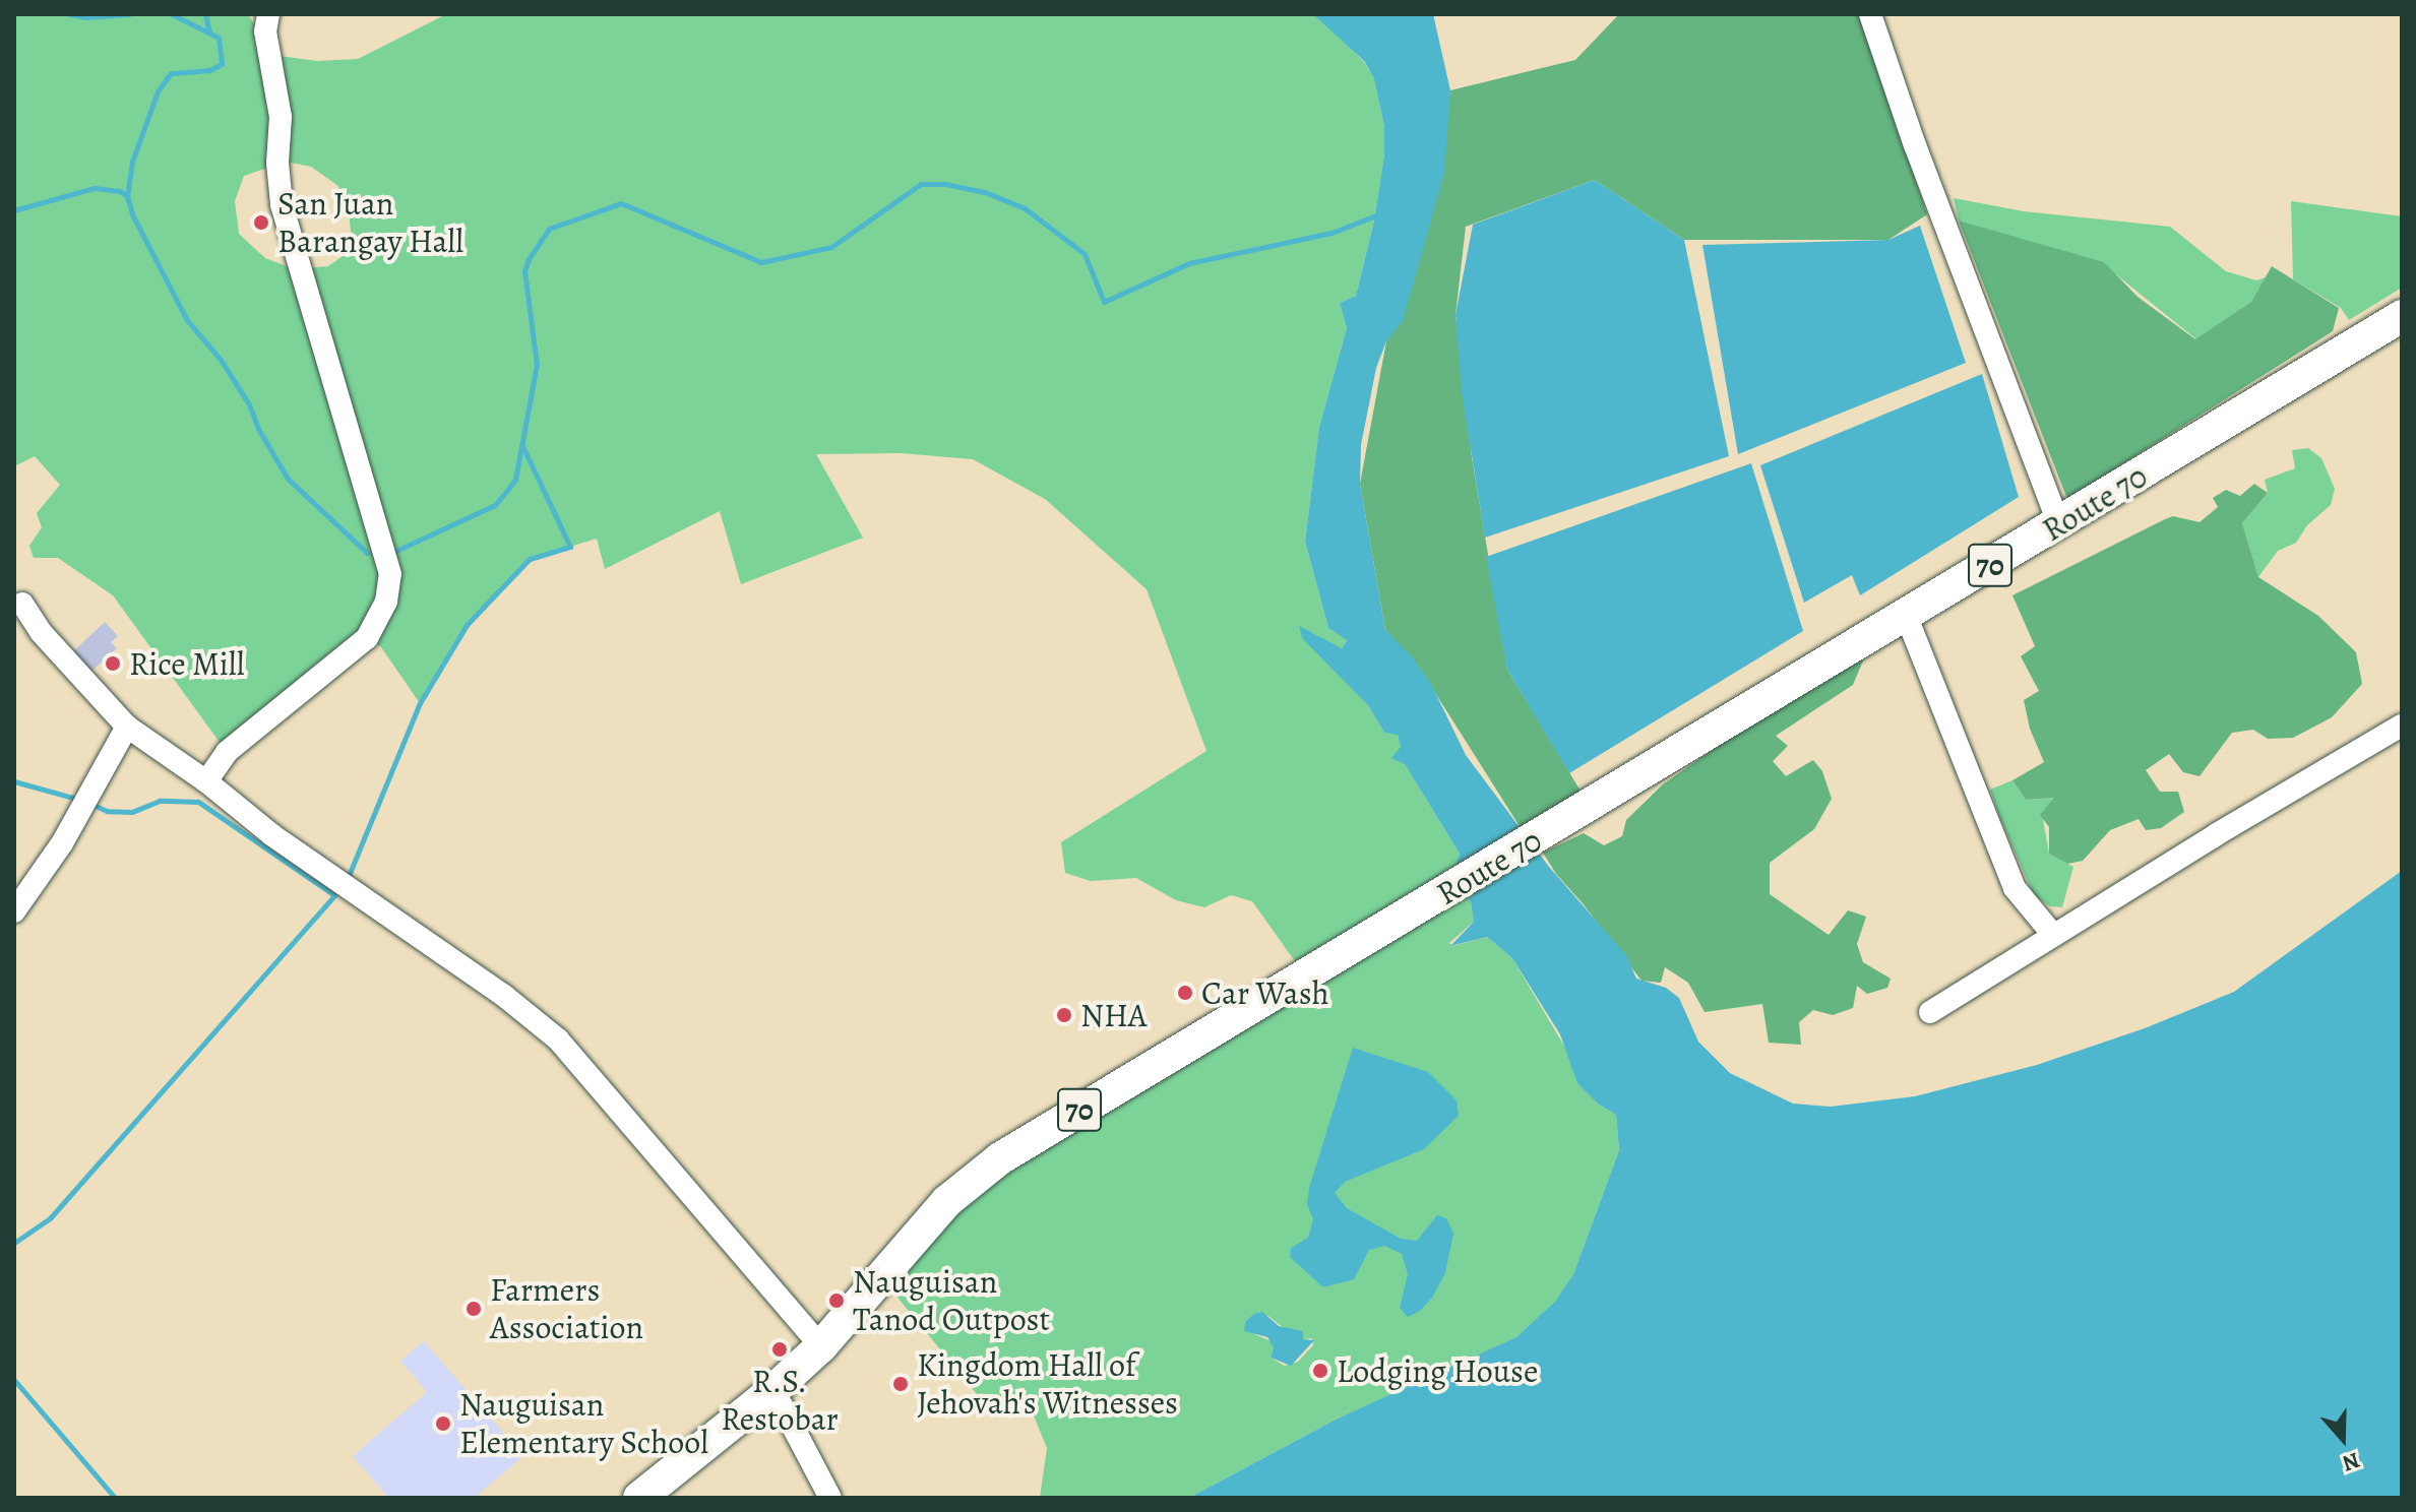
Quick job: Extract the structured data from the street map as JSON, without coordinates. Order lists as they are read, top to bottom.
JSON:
{
  "streets": {
    "highway": ["Route 70", "70"]
  },
  "places": [
    "San Juan Barangay Hall",
    "Rice Mill",
    "Car Wash",
    "NHA",
    "Nauguisan Tanod Outpost",
    "Farmers Association",
    "R.S. Restobar",
    "Lodging House",
    "Kingdom Hall of Jehovah's Witnesses",
    "Nauguisan Elementary School"
  ],
  "north": "bottom"
}
